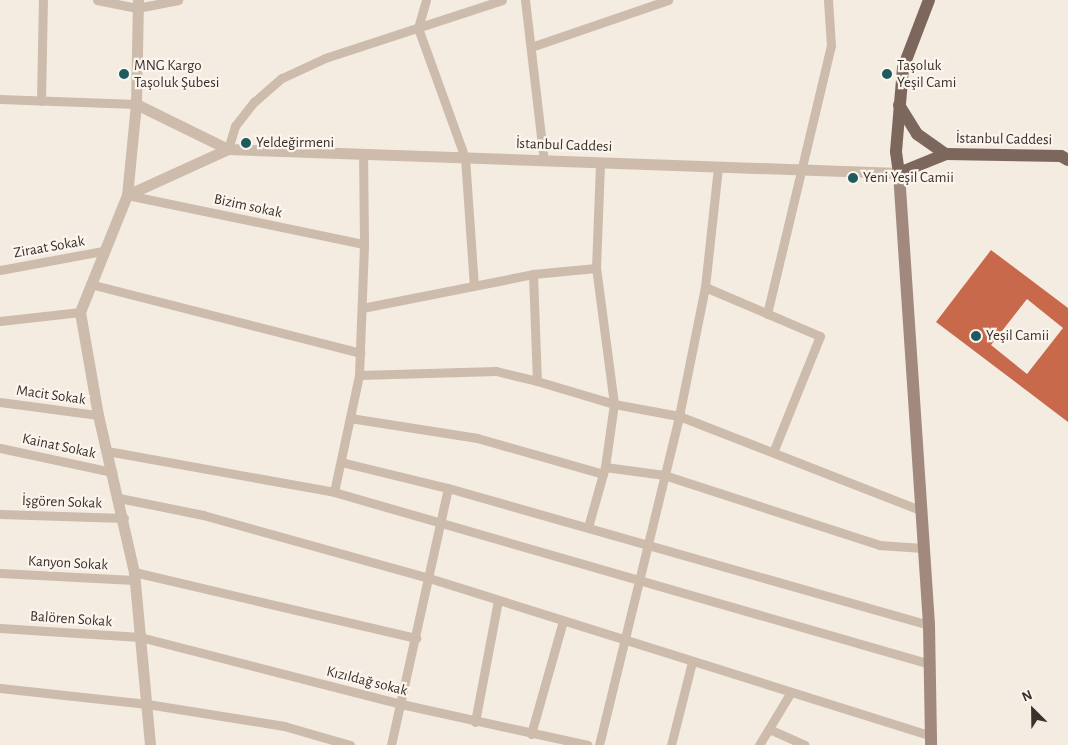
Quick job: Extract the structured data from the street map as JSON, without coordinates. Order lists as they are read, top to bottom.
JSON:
{
  "streets": {
    "main road": ["İstanbul Caddesi"],
    "street": [
      "Bizim sokak",
      "Ziraat Sokak",
      "Macit Sokak",
      "Kainat Sokak",
      "İşgören Sokak",
      "Kanyon Sokak",
      "Balören Sokak",
      "Kızıldağ sokak"
    ]
  },
  "crossings": [
    ["Balören Sokak", "Kızıldağ sokak"]
  ],
  "places": [
    "MNG Kargo Taşoluk Şubesi",
    "Taşoluk Yeşil Cami",
    "Yeldeğirmeni",
    "Yeni Yeşil Camii",
    "Yeşil Camii"
  ],
  "north": "top left"
}
